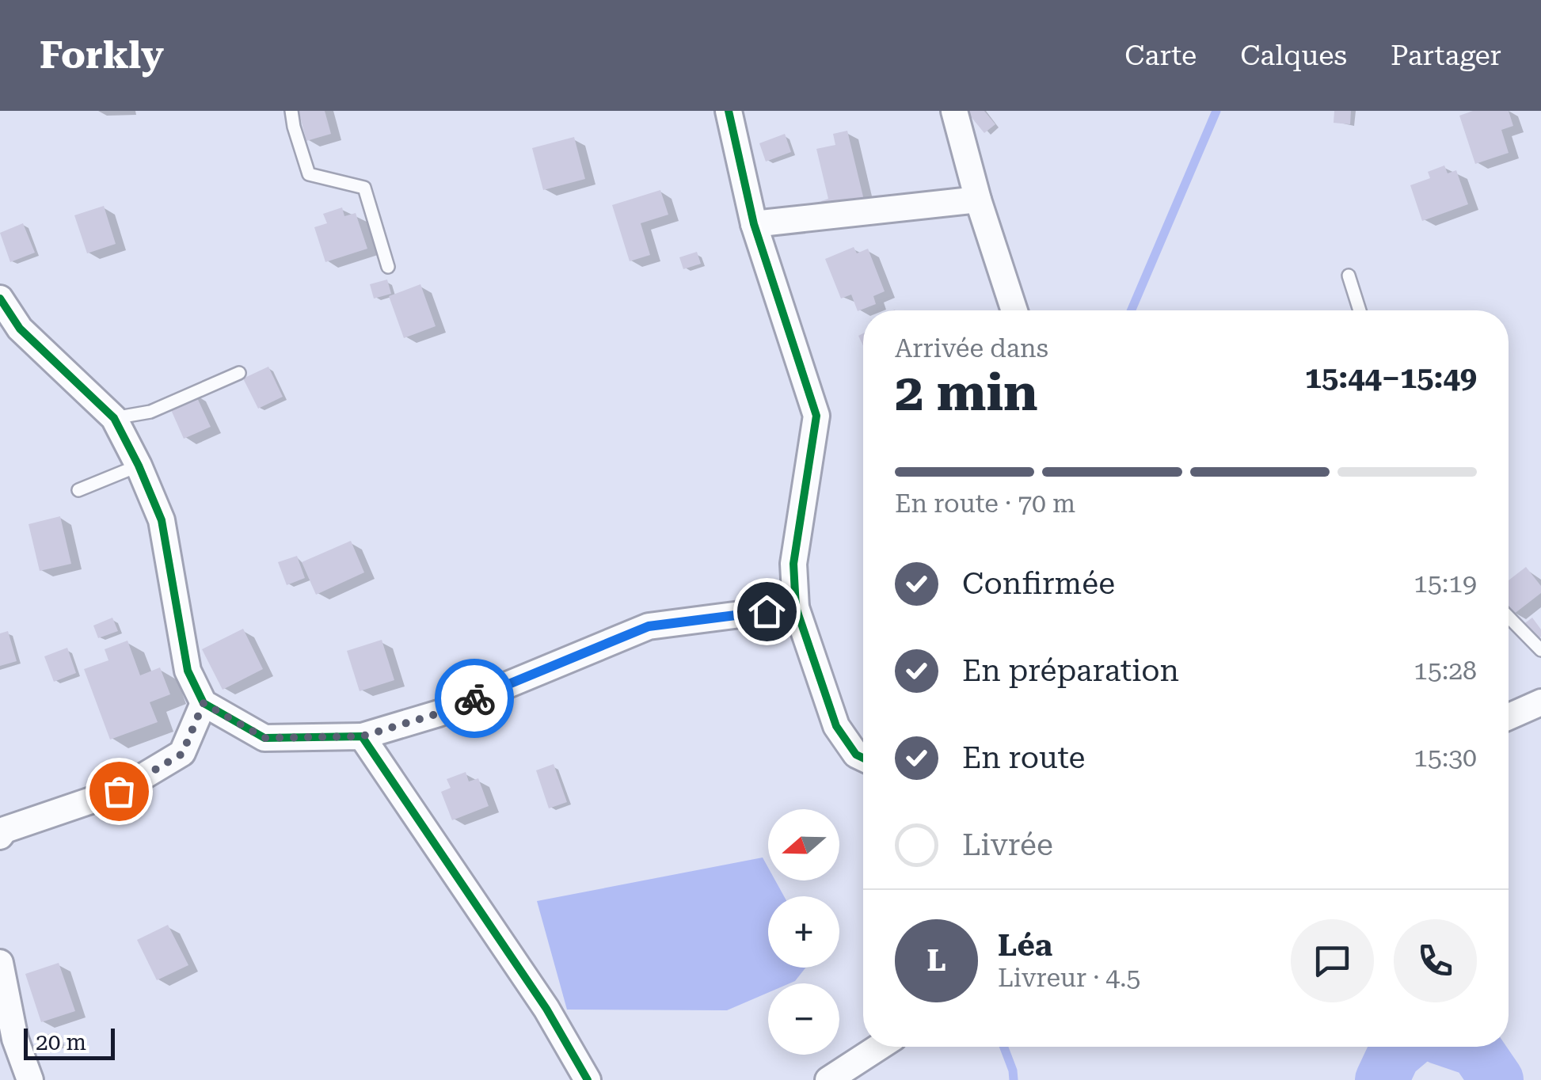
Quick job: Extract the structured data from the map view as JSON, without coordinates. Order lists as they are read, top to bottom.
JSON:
{
  "scale_bar": "20 m",
  "north": "left",
  "page": {
    "header": "Forkly",
    "nav": ["Carte", "Calques", "Partager"],
    "heading": ["2 min", "Arrivée dans", "15:44–15:49"],
    "panel": ["Léa", "Livreur · 4.5"],
    "bar": "En route · 70 m",
    "list": [
      ["Confirmée", "15:19"],
      ["En préparation", "15:28"],
      ["En route", "15:30"],
      "Livrée"
    ],
    "map_buttons": ["+", "−"],
    "round": "L",
    "scale": "20 m"
  }
}
